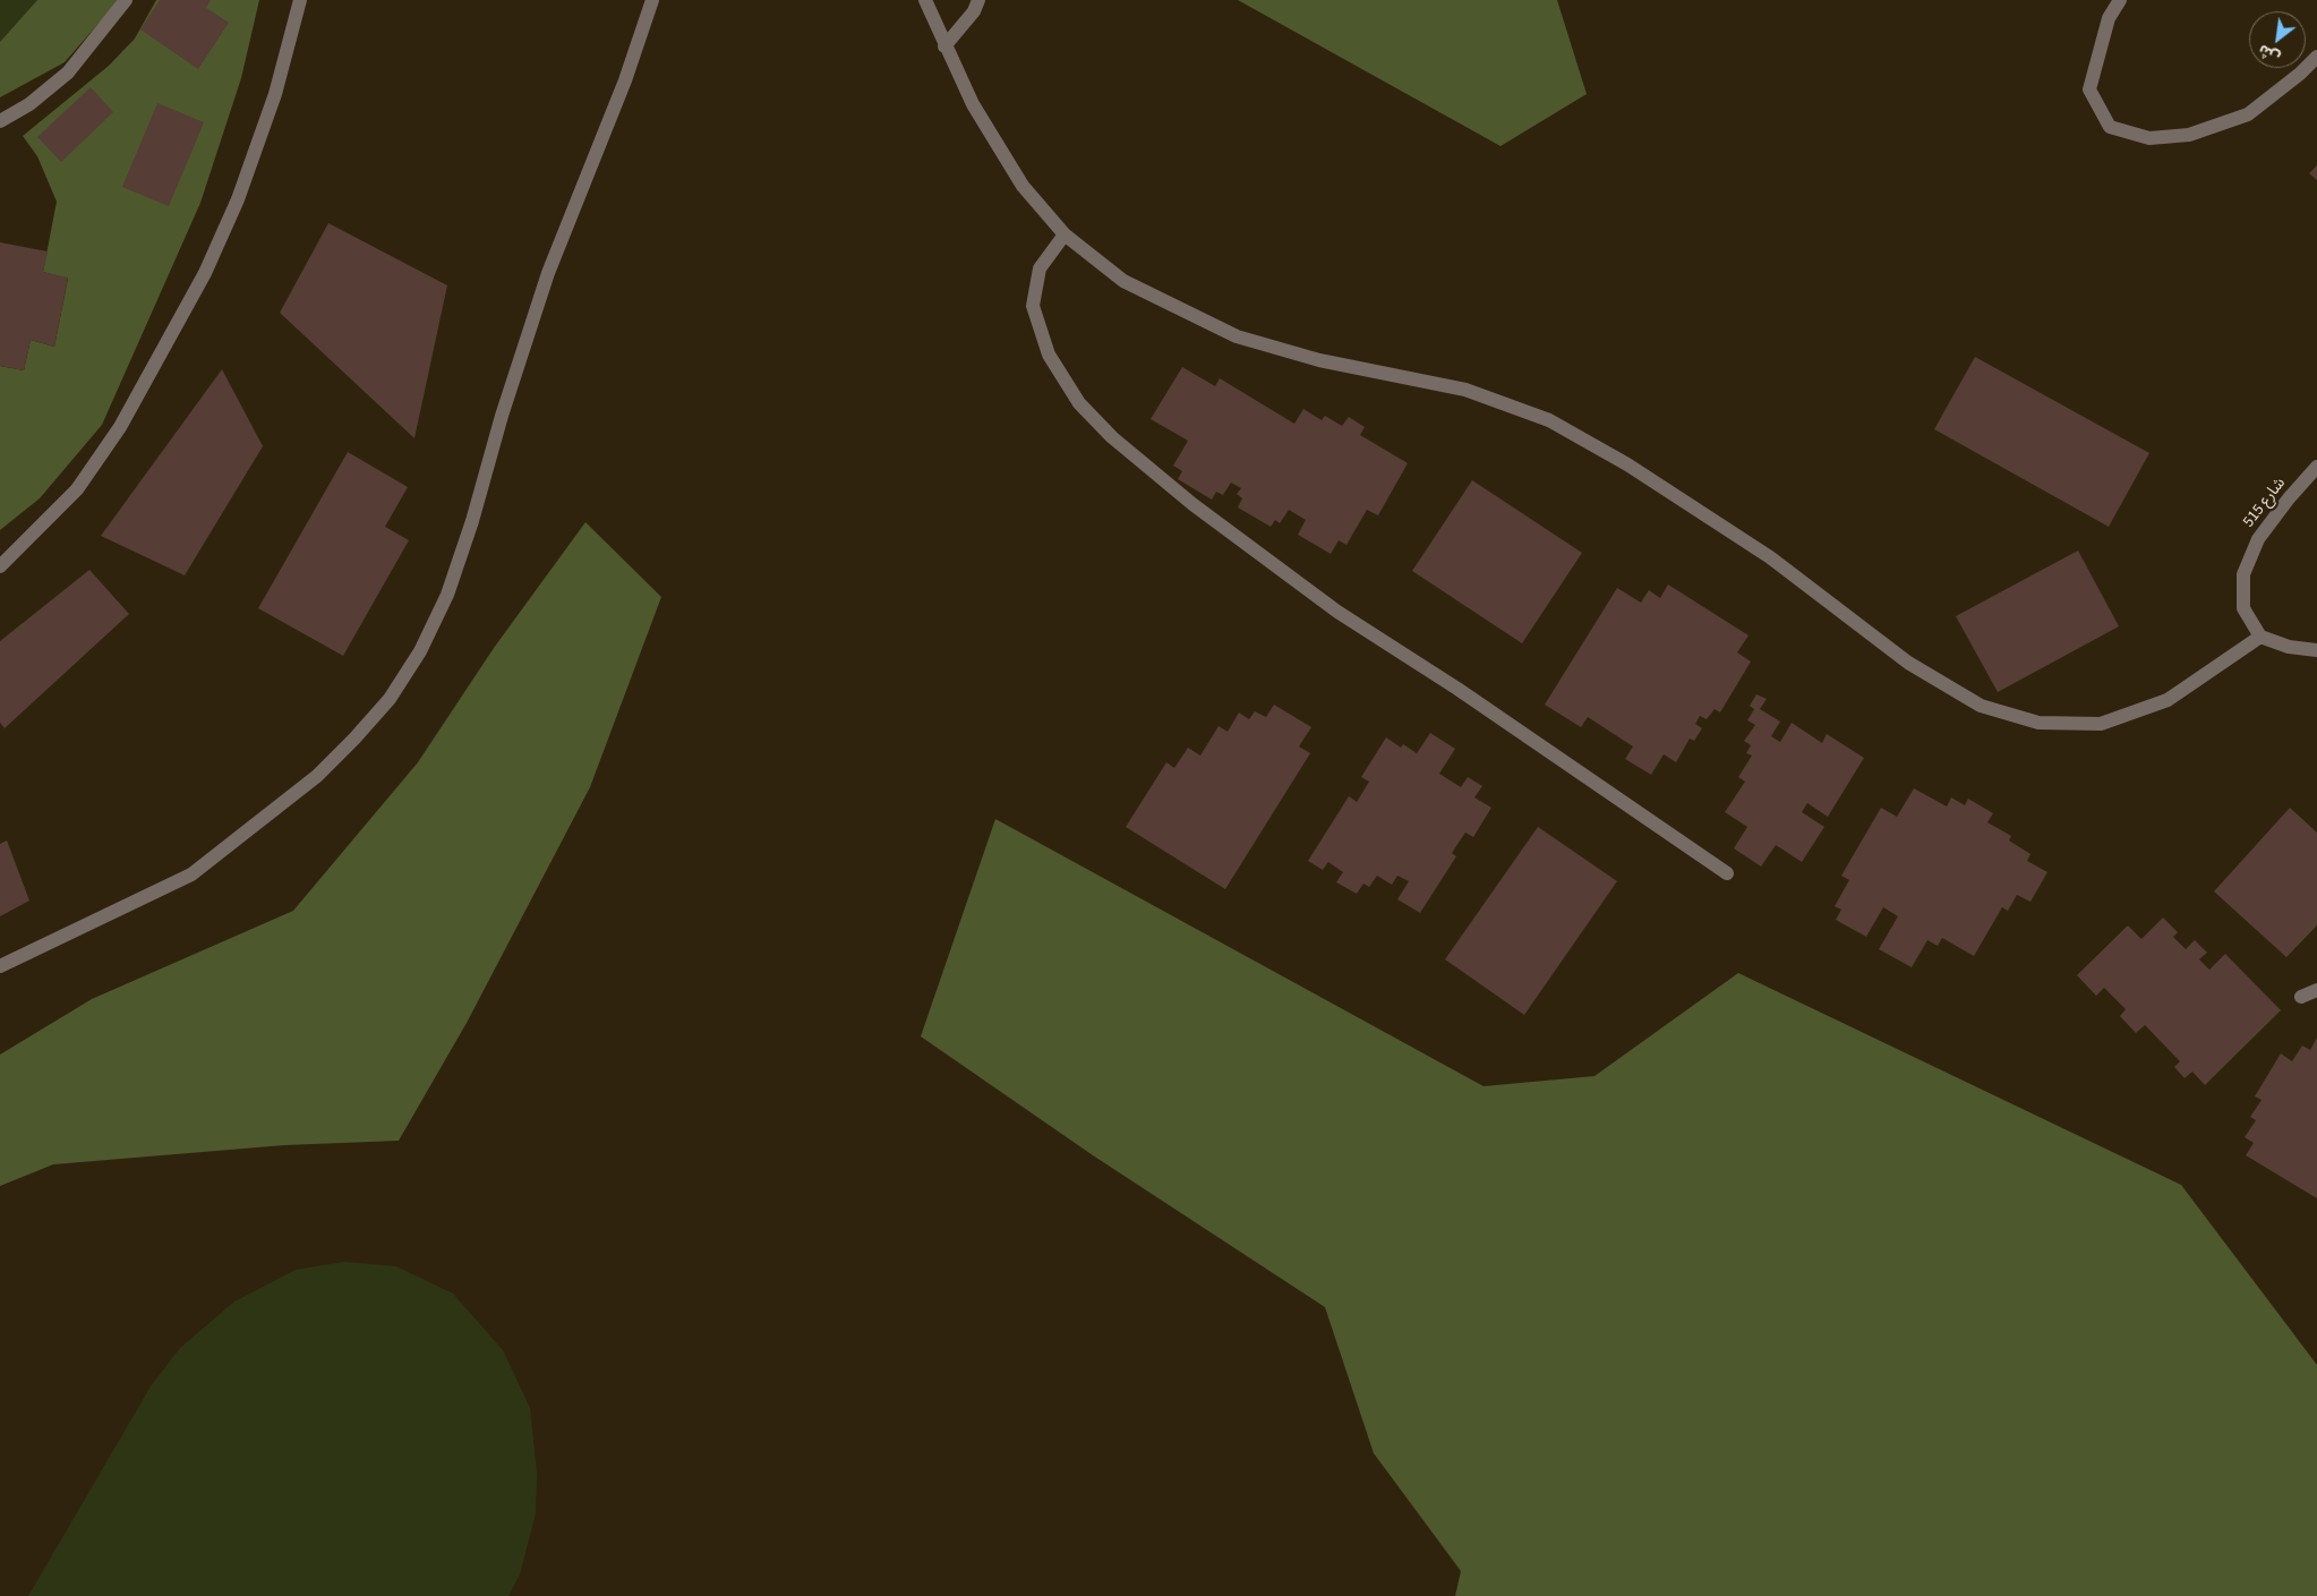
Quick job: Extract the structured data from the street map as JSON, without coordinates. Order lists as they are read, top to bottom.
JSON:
{
  "streets": {
    "street": ["شارع 515"]
  },
  "north": "bottom left"
}
